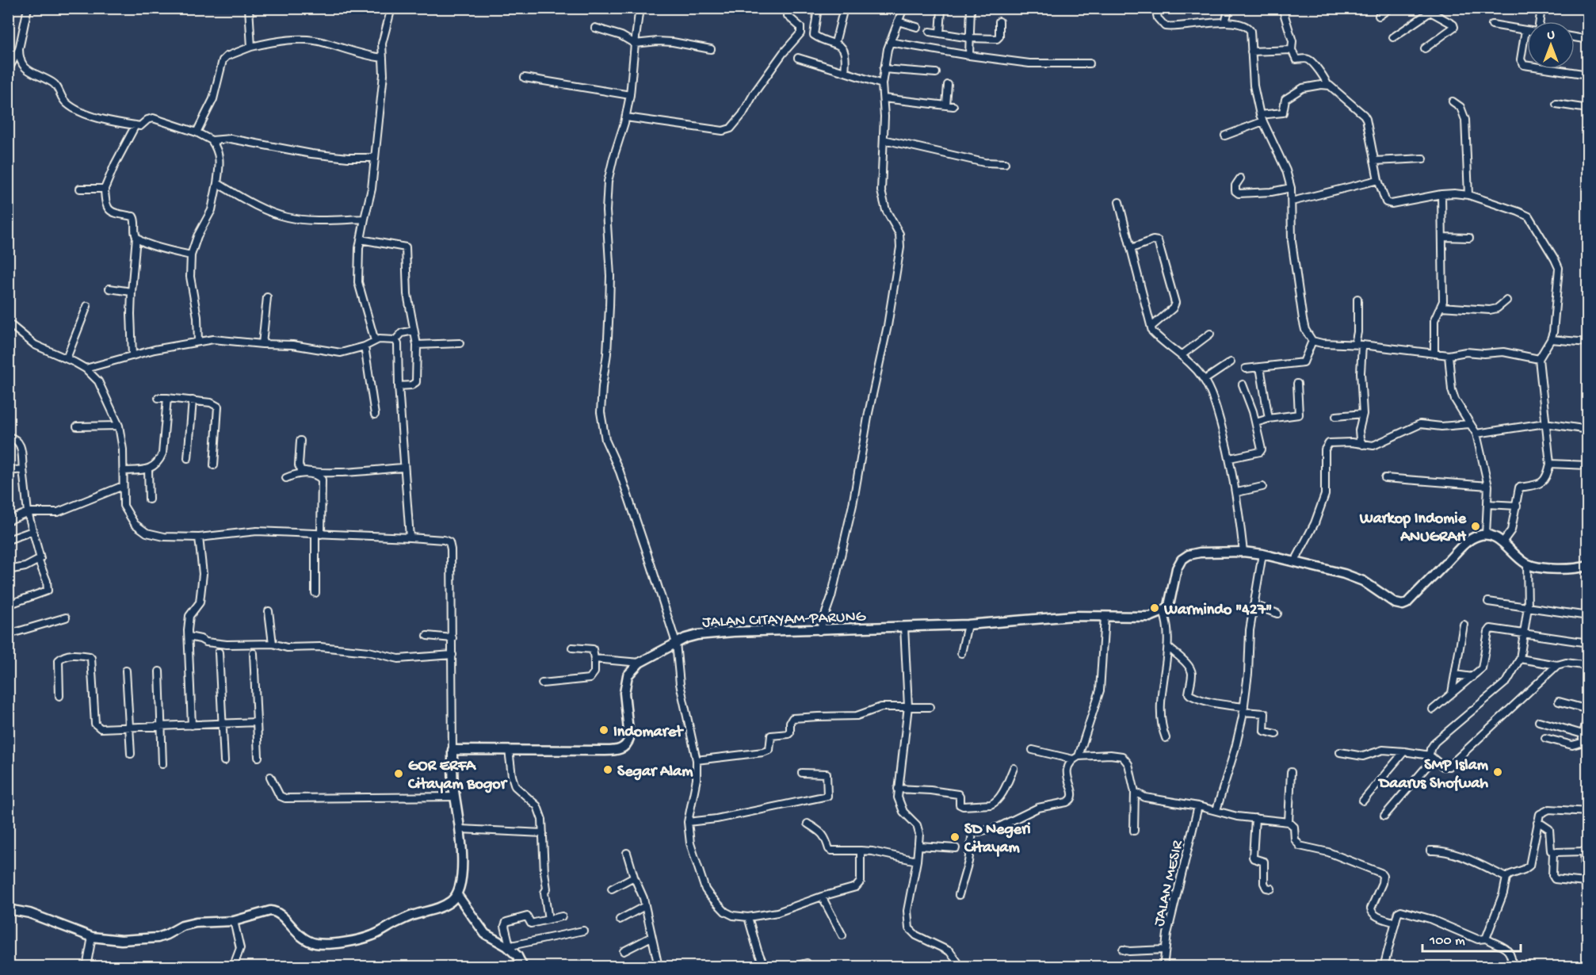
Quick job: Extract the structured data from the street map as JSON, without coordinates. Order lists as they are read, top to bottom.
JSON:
{
  "streets": {
    "street": ["JALAN CITAYAM-PARUNG", "JALAN MESIR"]
  },
  "places": [
    "Warkop Indomie ANUGRAH",
    "Warmindo \"427\"",
    "Indomaret",
    "Segar Alam",
    "SMP Islam Daarus Shofwah",
    "GOR ERFA Citayam Bogor",
    "SD Negeri Citayam"
  ],
  "scale_bar": "100 m",
  "north": "top"
}
